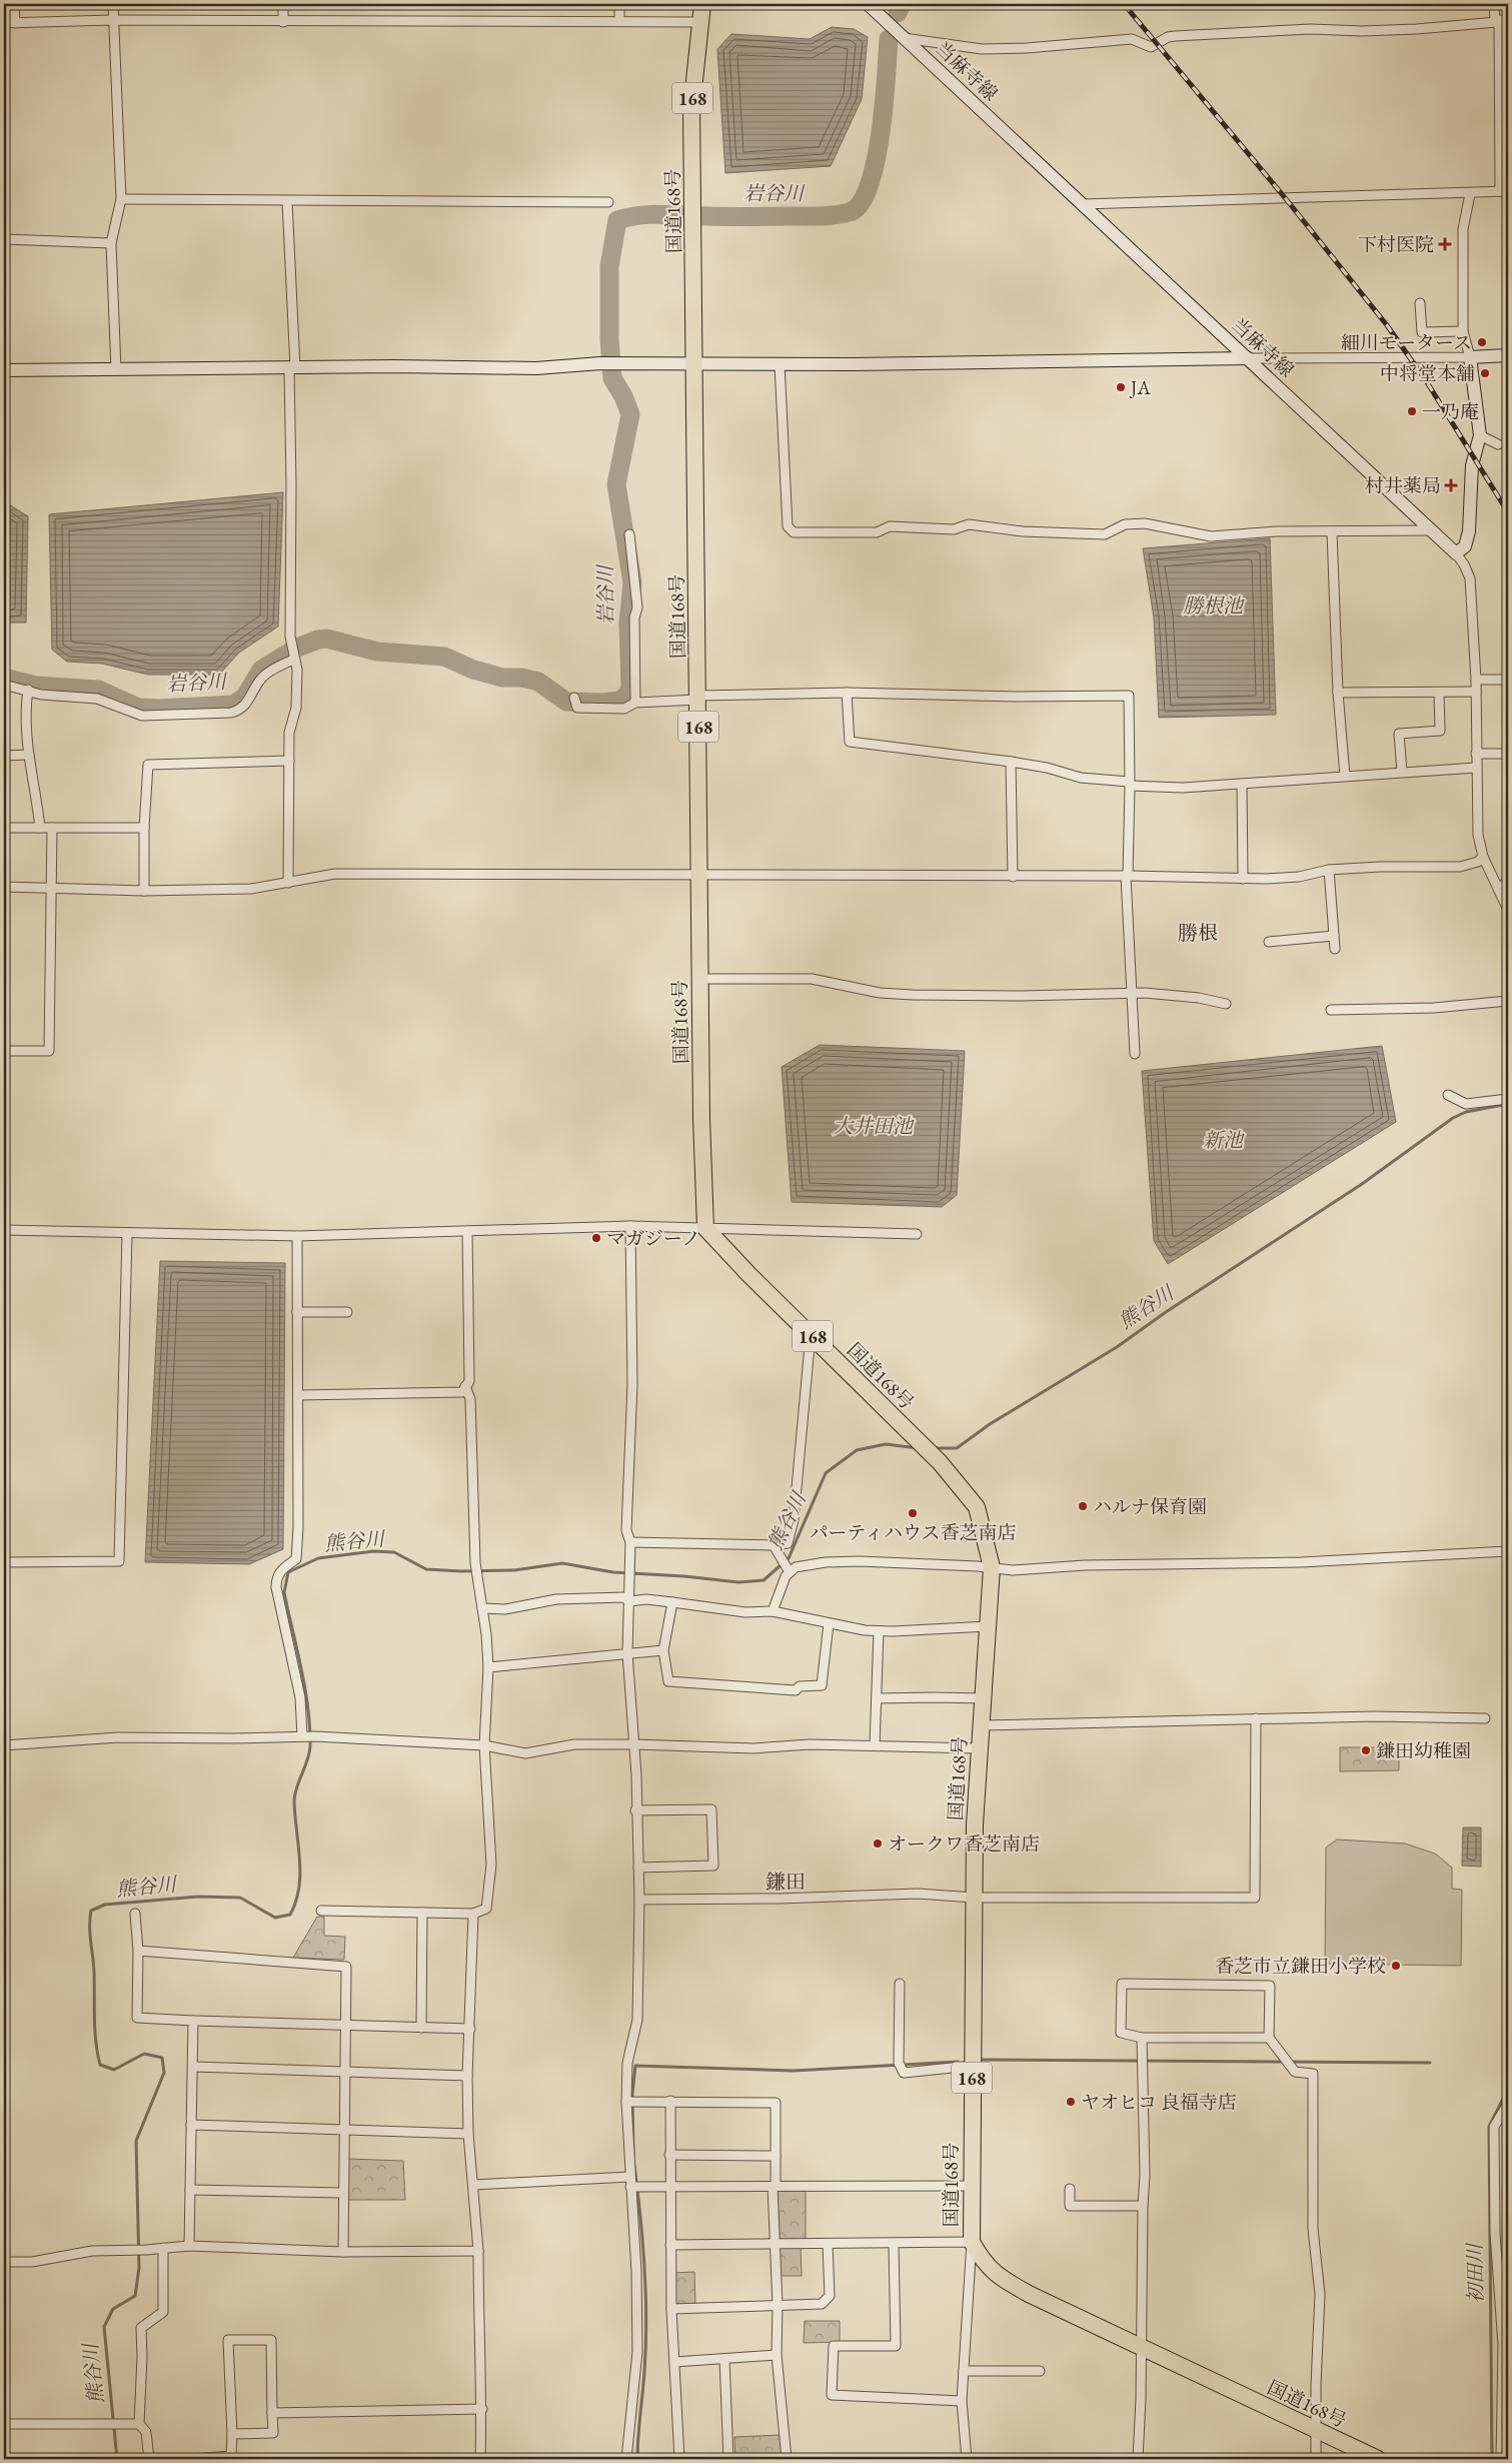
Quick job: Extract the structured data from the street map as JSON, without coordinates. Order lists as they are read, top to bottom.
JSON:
{
  "streets": {
    "highway": ["168", "国道168号"],
    "street": ["当麻寺線"]
  },
  "districts": ["勝根", "鎌田"],
  "water": [
    "岩谷川",
    "勝根池",
    "大井田池",
    "新池",
    "熊谷川",
    "初田川"
  ],
  "places": {
    "health": ["下村医院", "村井薬局"],
    "other": [
      "細川モータース",
      "中将堂本舗",
      "JA",
      "一乃庵",
      "マガジーノ",
      "ハルナ保育園",
      "パーティハウス香芝南店",
      "鎌田幼稚園",
      "オークワ香芝南店",
      "香芝市立鎌田小学校",
      "ヤオヒコ 良福寺店"
    ]
  }
}
